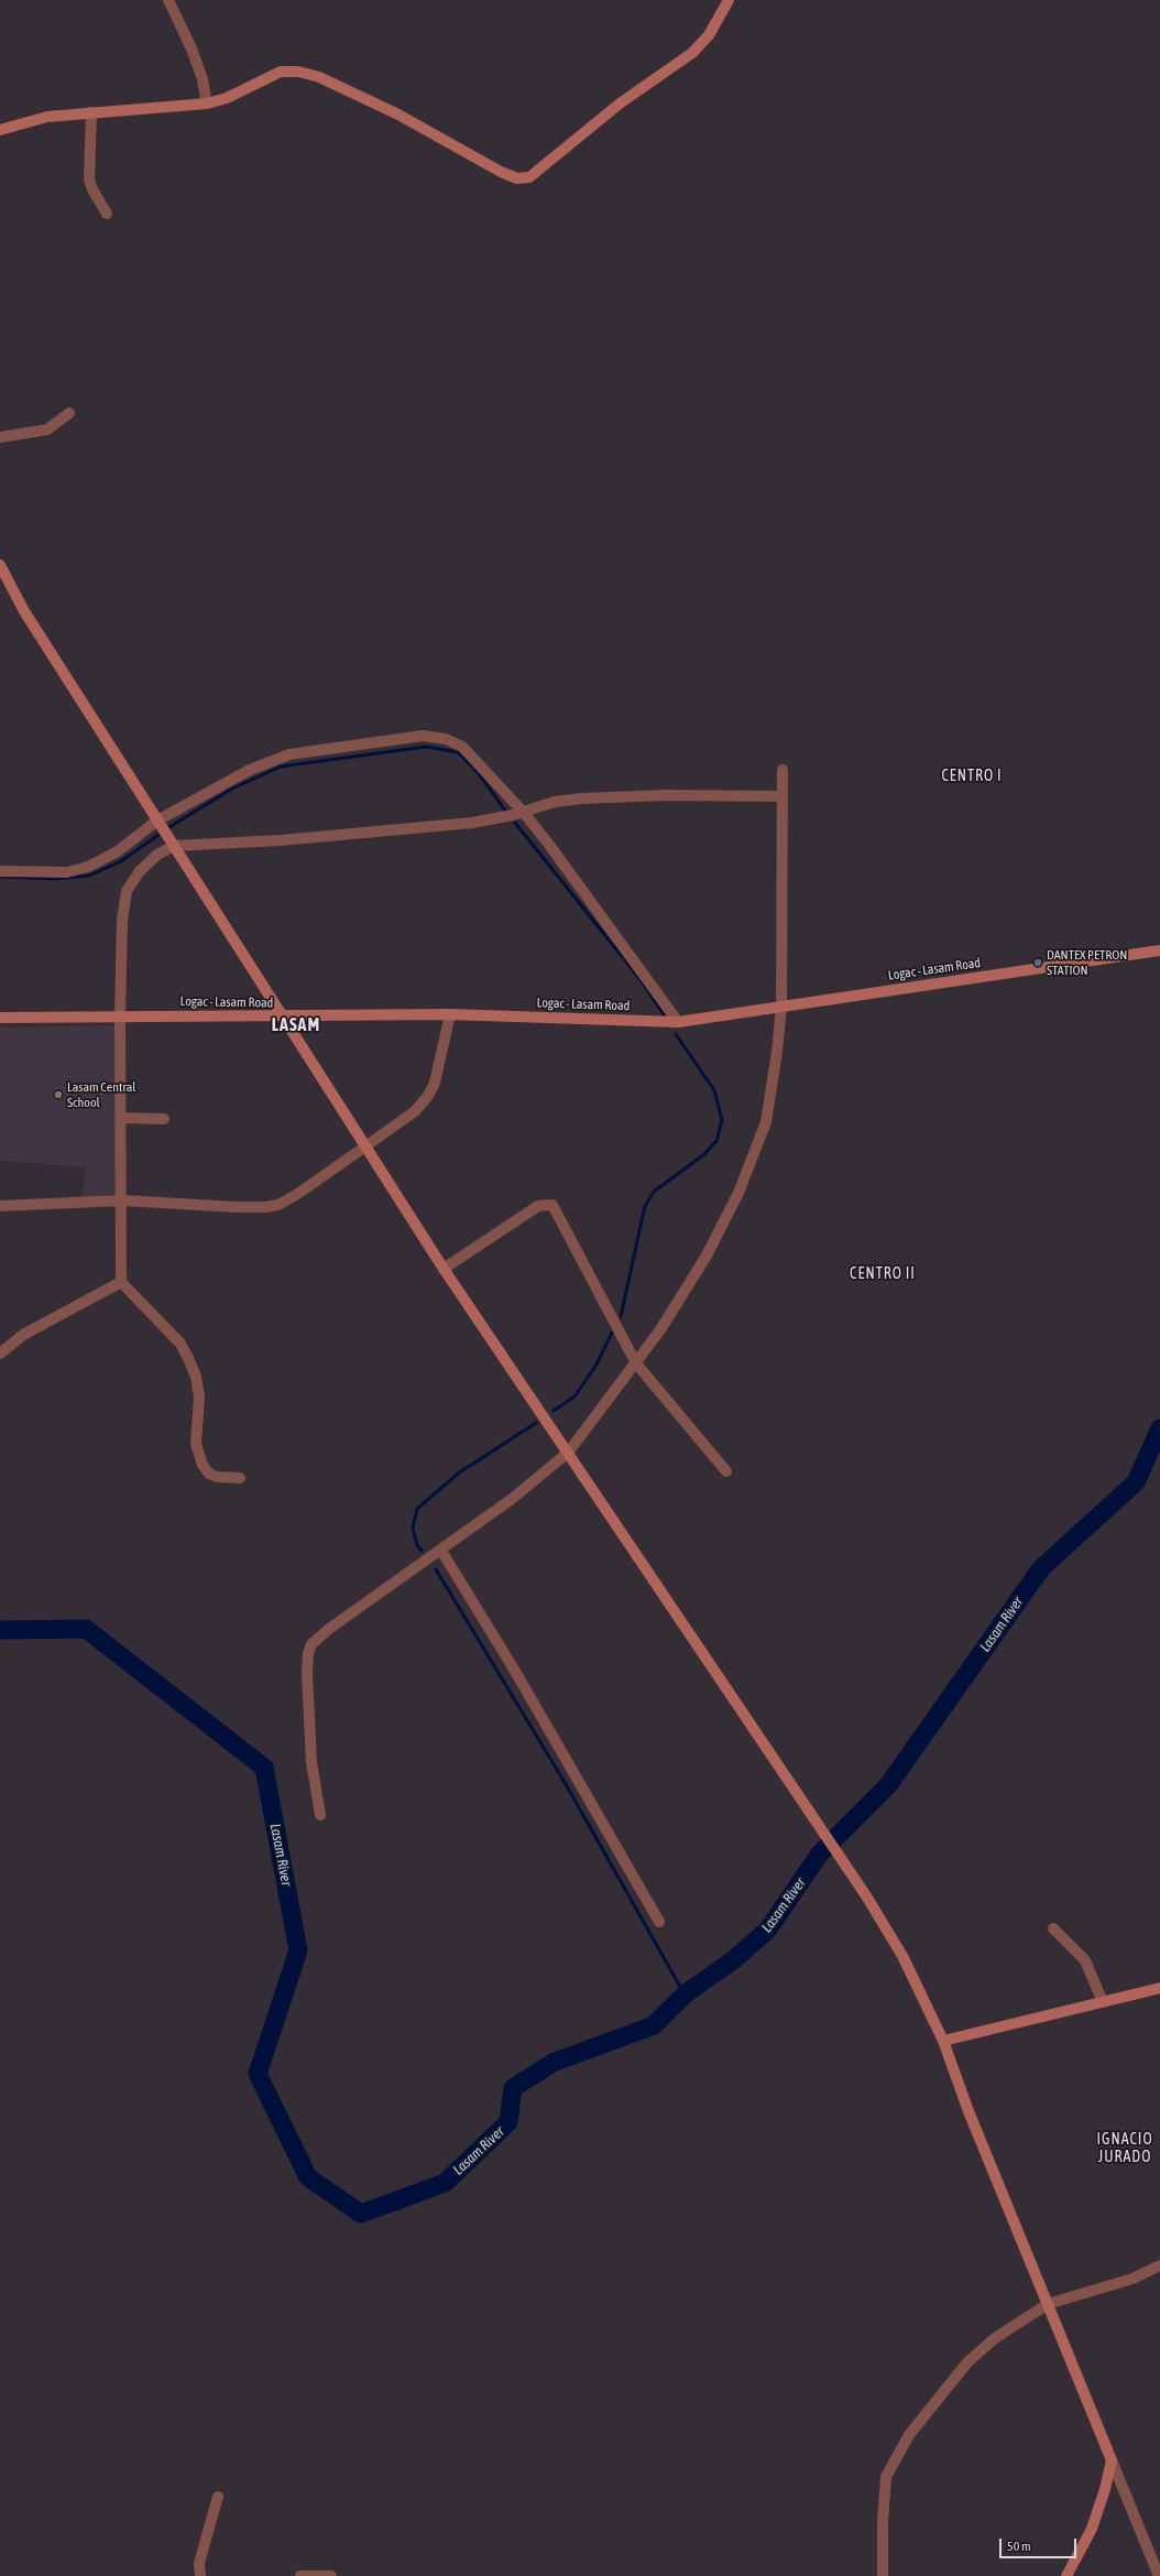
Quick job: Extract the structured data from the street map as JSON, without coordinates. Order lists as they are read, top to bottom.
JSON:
{
  "streets": {
    "street": ["Logac - Lasam Road"]
  },
  "districts": [
    "CENTRO I",
    "LASAM",
    "CENTRO II",
    "IGNACIO JURADO"
  ],
  "water": ["Lasam River"],
  "places": ["DANTEX PETRON STATION", "Lasam Central School"],
  "scale_bar": "50 m"
}
